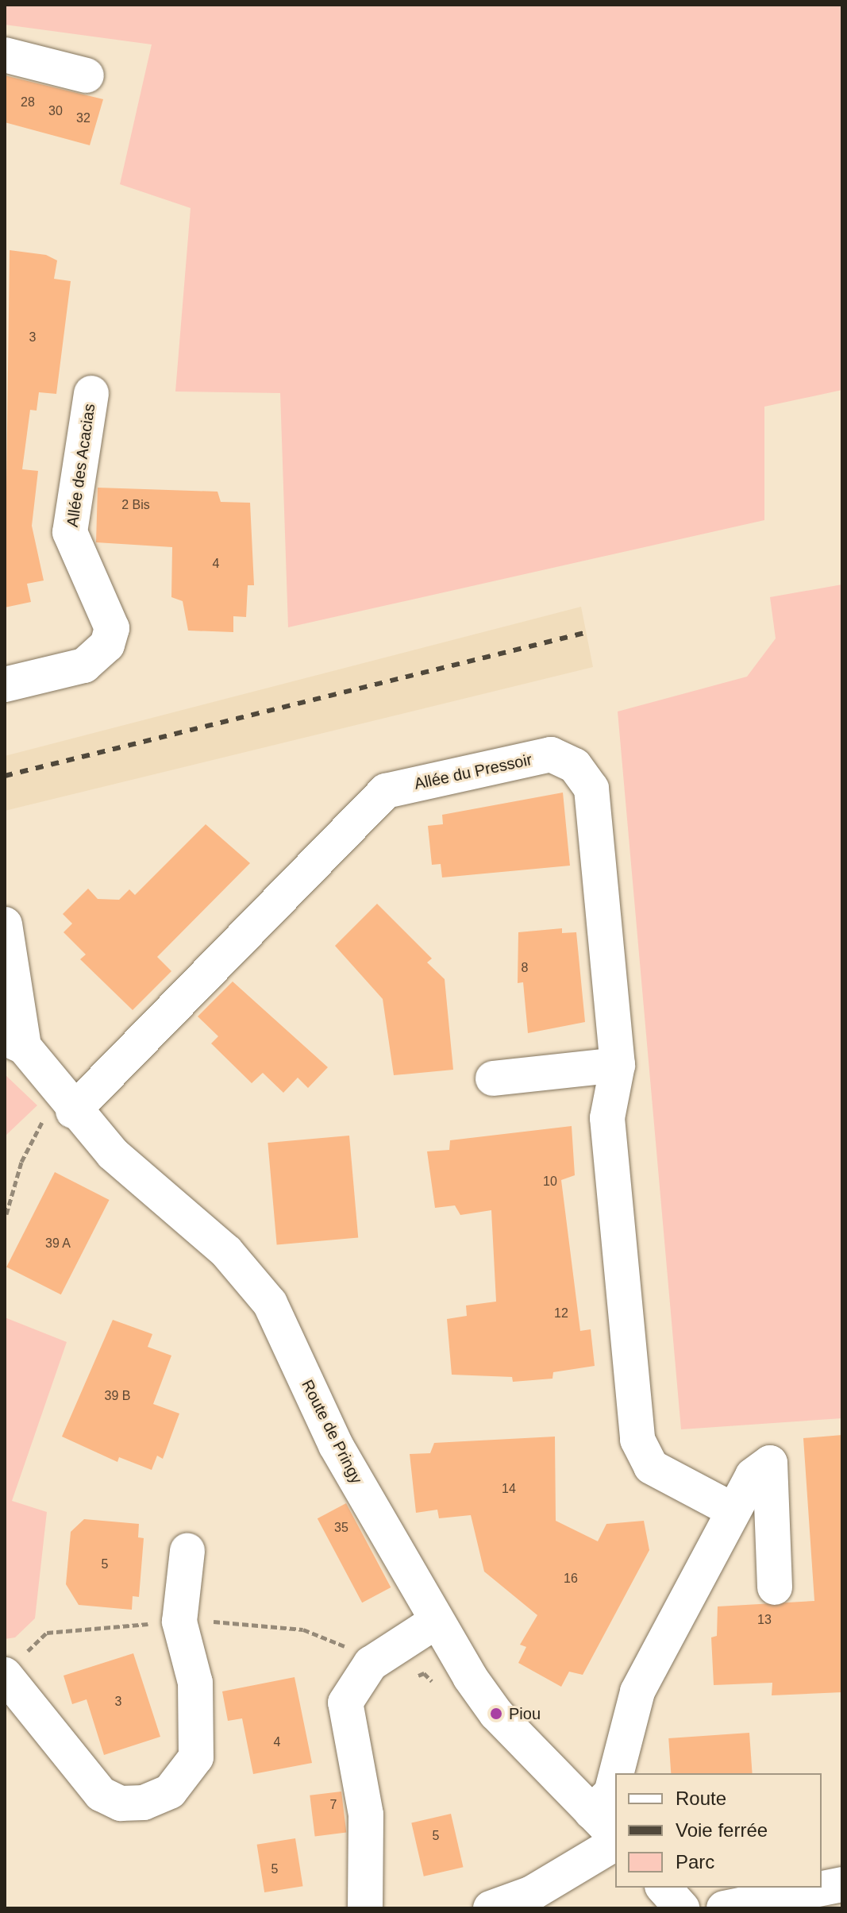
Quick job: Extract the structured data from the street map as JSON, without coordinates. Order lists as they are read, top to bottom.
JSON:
{
  "streets": {
    "street": ["Allée des Acacias", "Allée du Pressoir", "Route de Pringy"]
  },
  "crossings": [
    ["Allée du Pressoir", "Route de Pringy"]
  ],
  "places": ["Piou"],
  "house_numbers": [
    "28",
    "30",
    "32",
    "3",
    "2 Bis",
    "4",
    "8",
    "10",
    "39 A",
    "12",
    "39 B",
    "14",
    "35",
    "5",
    "16",
    "13",
    "3",
    "4",
    "7",
    "5",
    "5"
  ],
  "legend": ["Route", "Voie ferrée", "Parc"]
}
